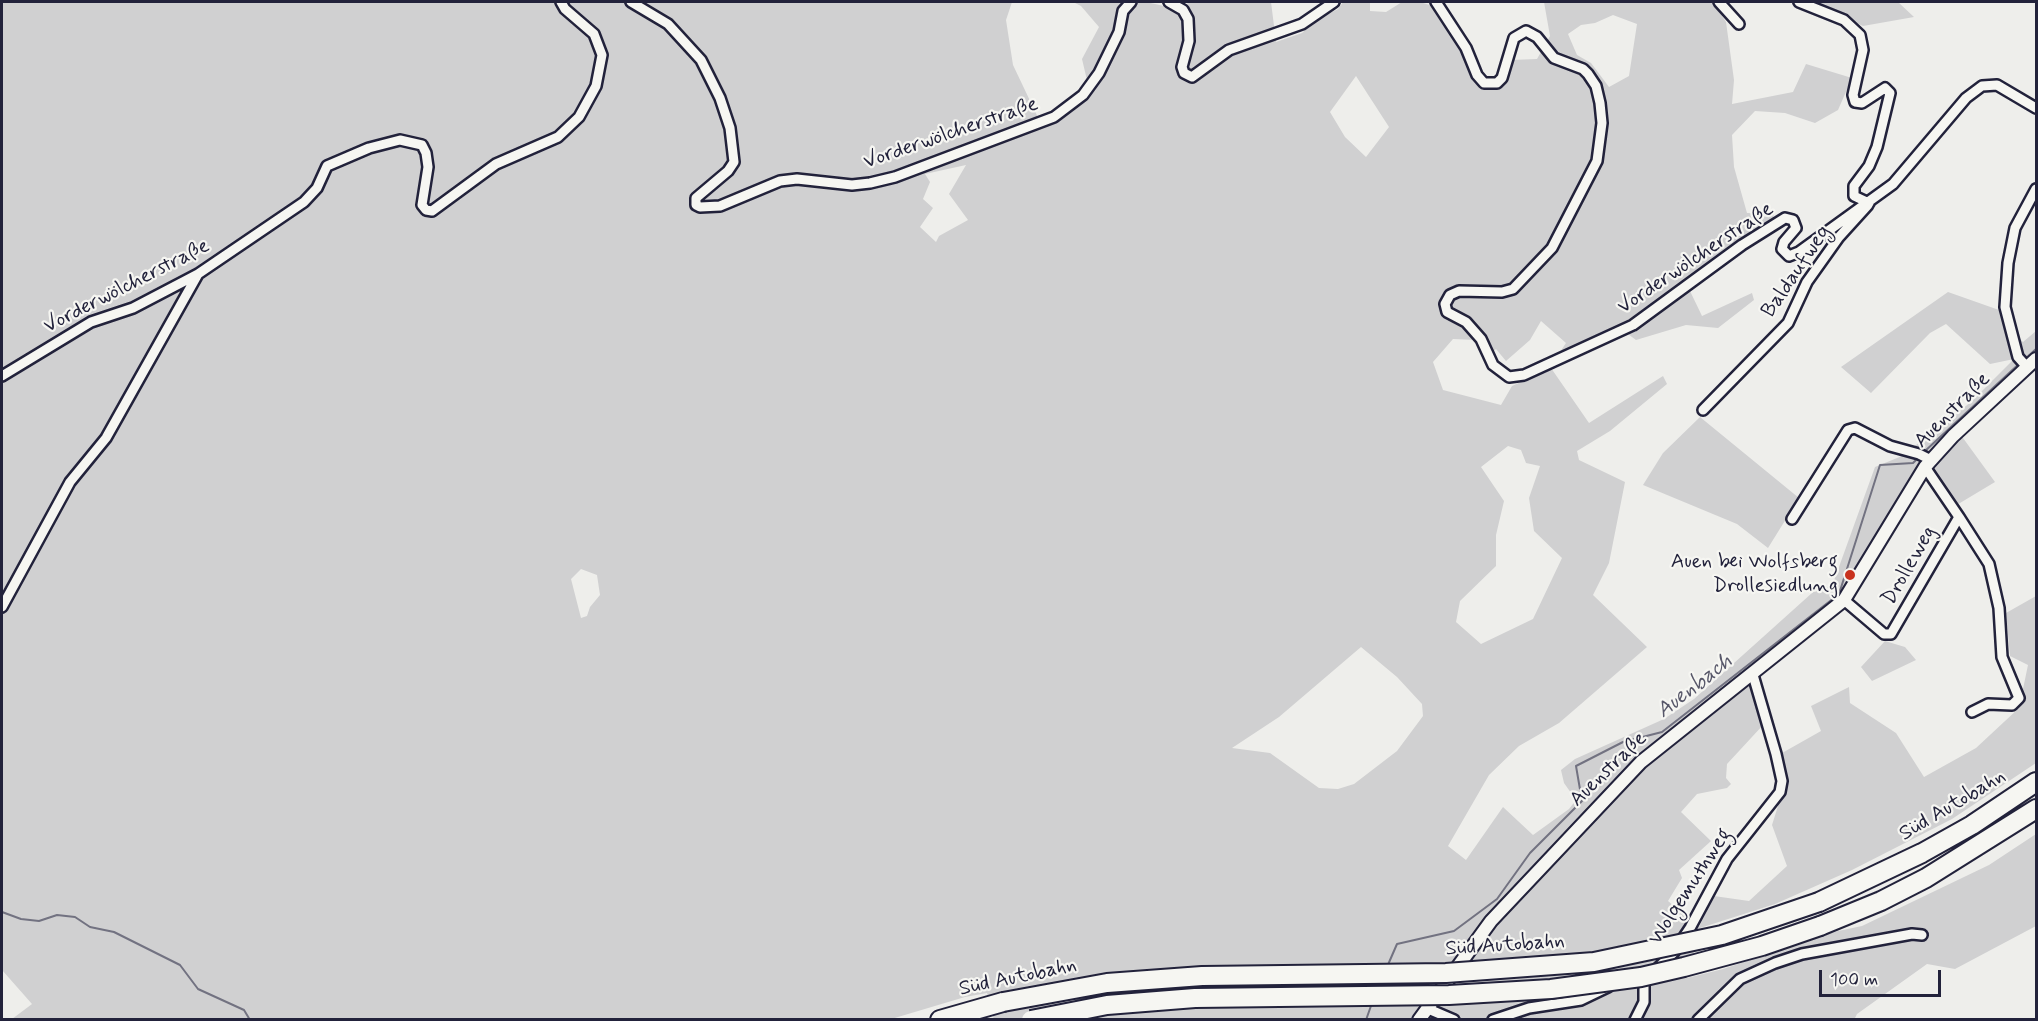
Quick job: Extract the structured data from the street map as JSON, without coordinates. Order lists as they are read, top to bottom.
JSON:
{
  "streets": {
    "highway": ["Süd Autobahn"],
    "street": [
      "Vorderwölcherstraße",
      "Baldaufweg",
      "Auenstraße",
      "Drolleweg",
      "Wolgemuthweg"
    ]
  },
  "crossings": [
    ["Vorderwölcherstraße", "Baldaufweg"],
    ["Auenstraße", "Drolleweg"],
    ["Auenstraße", "Wolgemuthweg"]
  ],
  "water": ["Auenbach"],
  "places": ["Auen bei Wolfsberg Drollesiedlung"],
  "scale_bar": "100 m"
}
